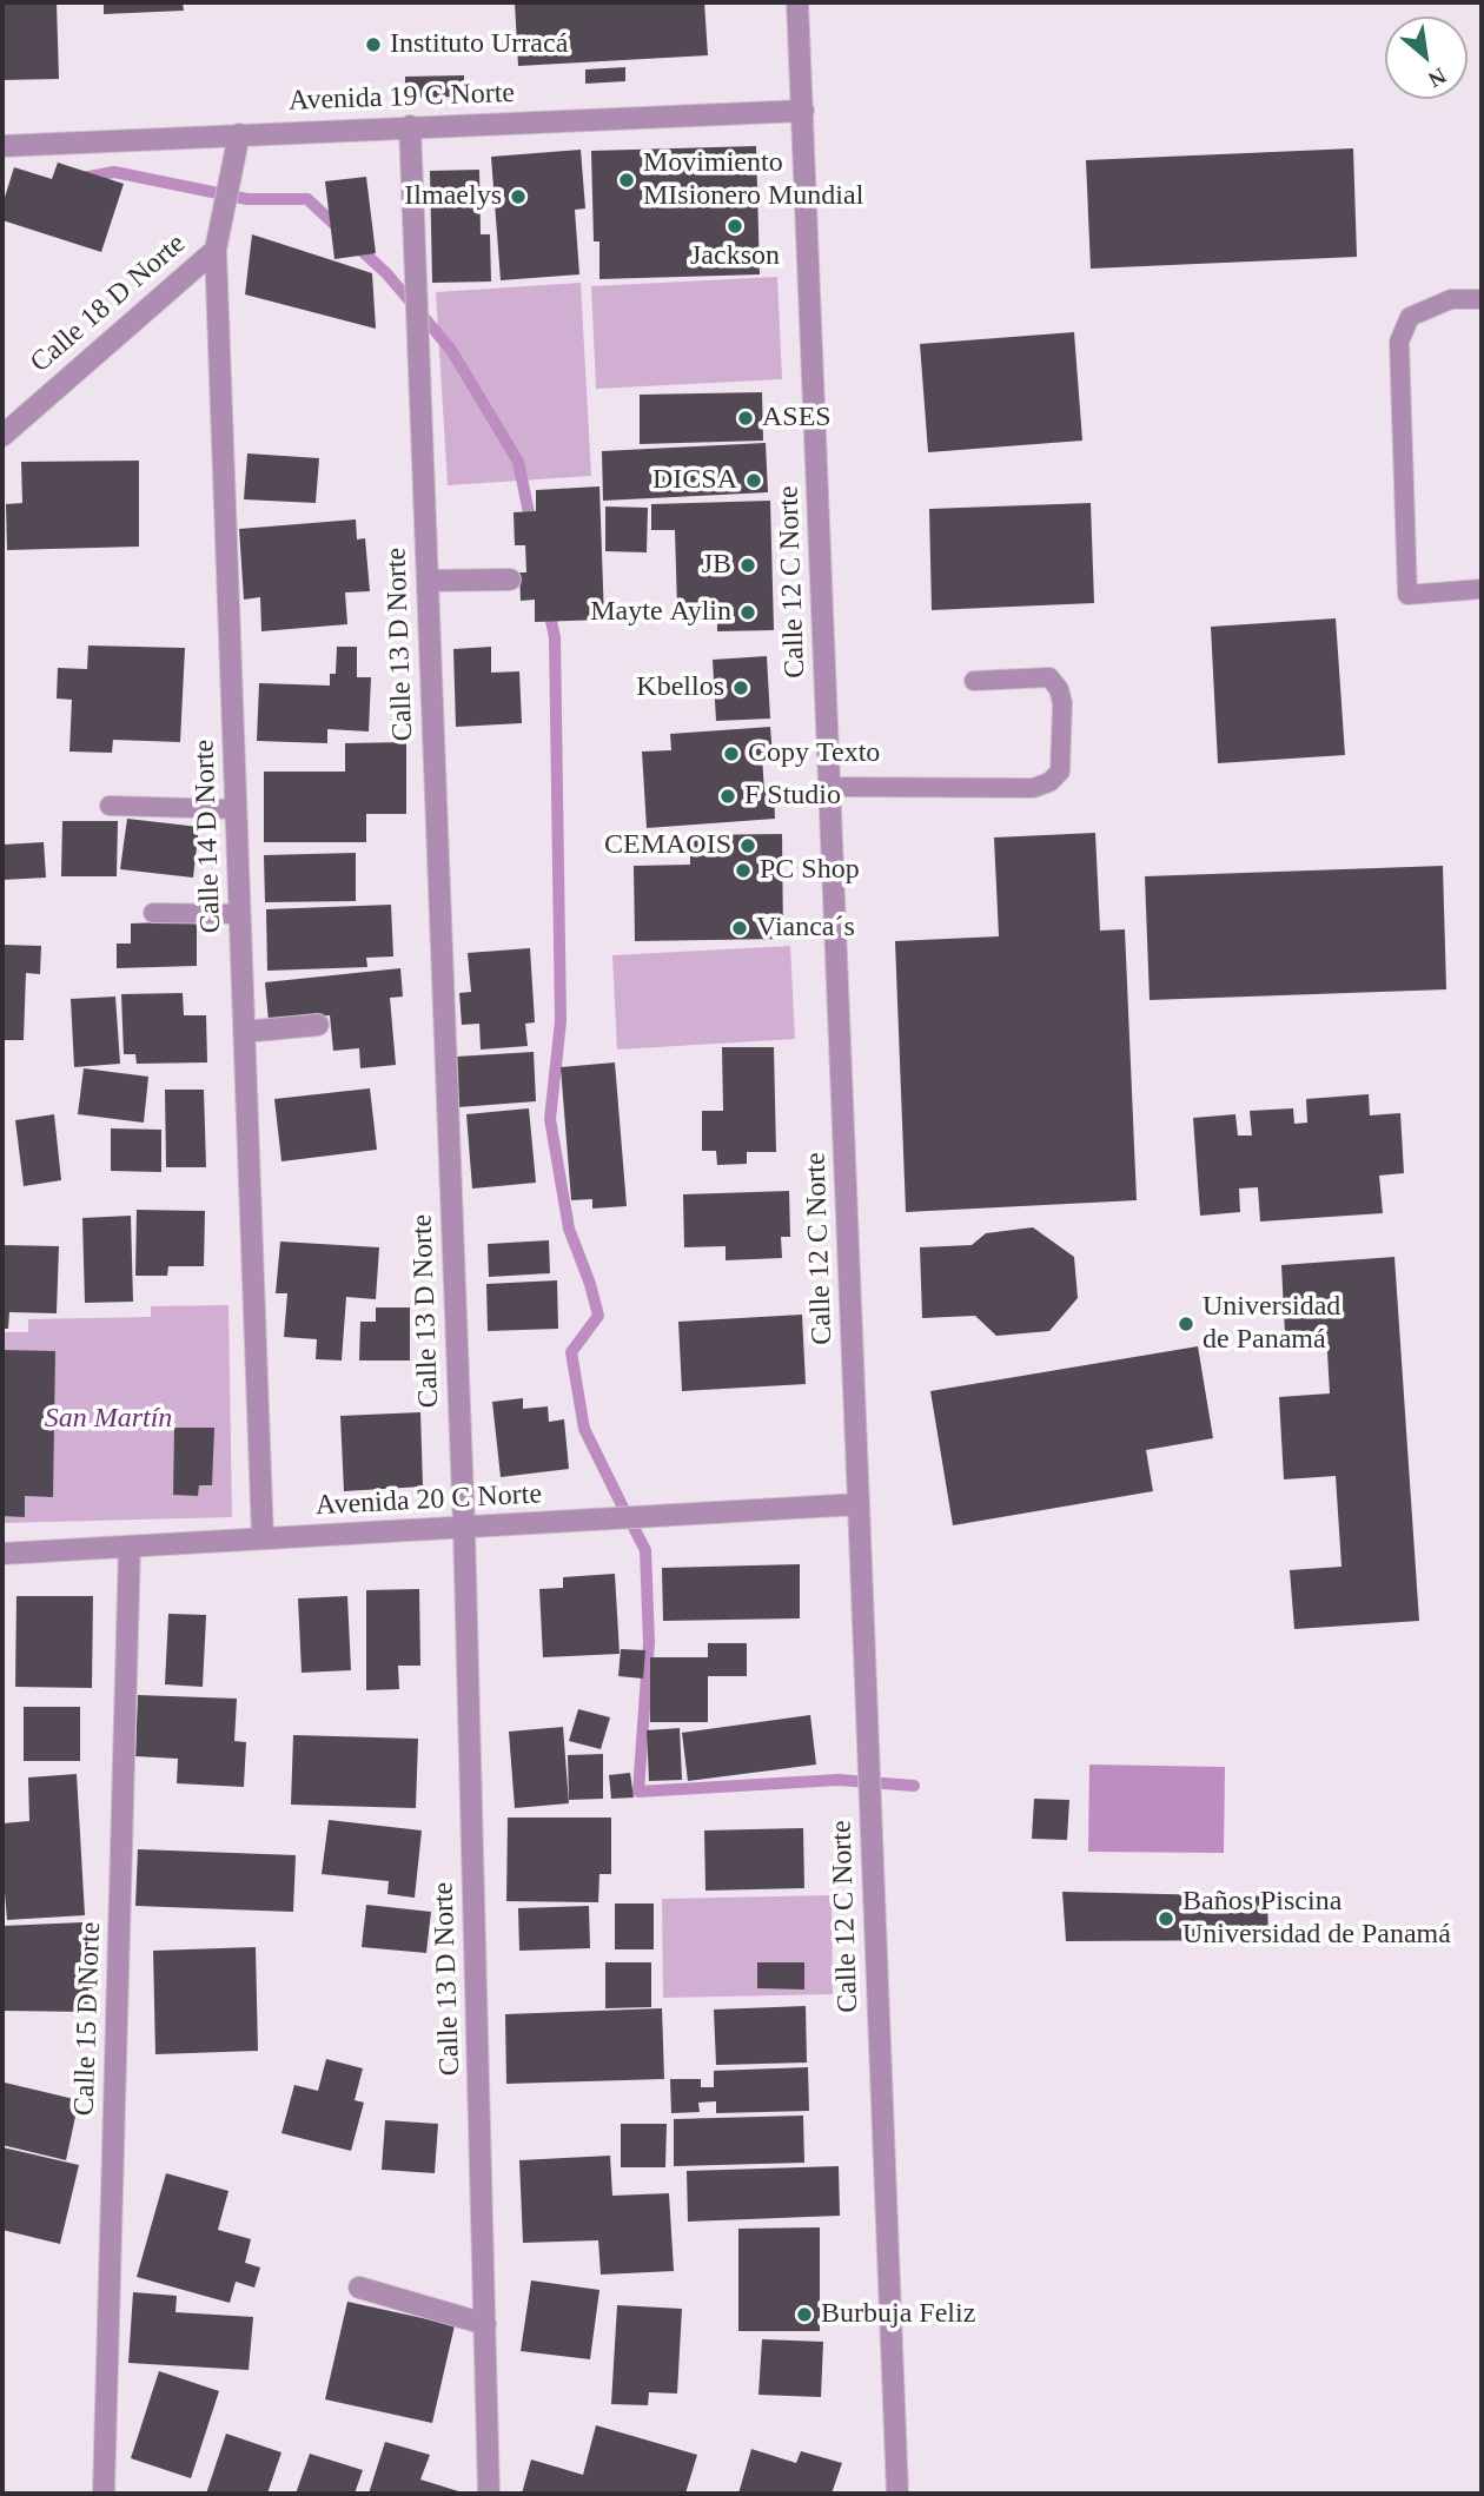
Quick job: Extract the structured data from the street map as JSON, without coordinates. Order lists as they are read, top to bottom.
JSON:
{
  "streets": {
    "street": [
      "Avenida 19 C Norte",
      "Calle 18 D Norte",
      "Calle 12 C Norte",
      "Calle 13 D Norte",
      "Calle 14 D Norte",
      "Avenida 20 C Norte",
      "Calle 15 D Norte"
    ]
  },
  "crossings": [
    ["Avenida 19 C Norte", "Calle 12 C Norte"],
    ["Avenida 19 C Norte", "Calle 13 D Norte"],
    ["Avenida 19 C Norte", "Calle 14 D Norte"],
    ["Calle 18 D Norte", "Calle 14 D Norte"],
    ["Calle 12 C Norte", "Avenida 20 C Norte"],
    ["Calle 13 D Norte", "Avenida 20 C Norte"],
    ["Calle 14 D Norte", "Avenida 20 C Norte"],
    ["Avenida 20 C Norte", "Calle 15 D Norte"]
  ],
  "parks": ["San Martín"],
  "places": [
    "Instituto Urracá",
    "Movimiento MIsionero Mundial",
    "Ilmaelys",
    "Jackson",
    "ASES",
    "DICSA",
    "JB",
    "Mayte Aylin",
    "Kbellos",
    "Copy Texto",
    "F Studio",
    "CEMAOIS",
    "PC Shop",
    "Vianca´s",
    "Universidad de Panamá",
    "Baños Piscina Universidad de Panamá",
    "Burbuja Feliz"
  ],
  "north": "bottom right"
}
